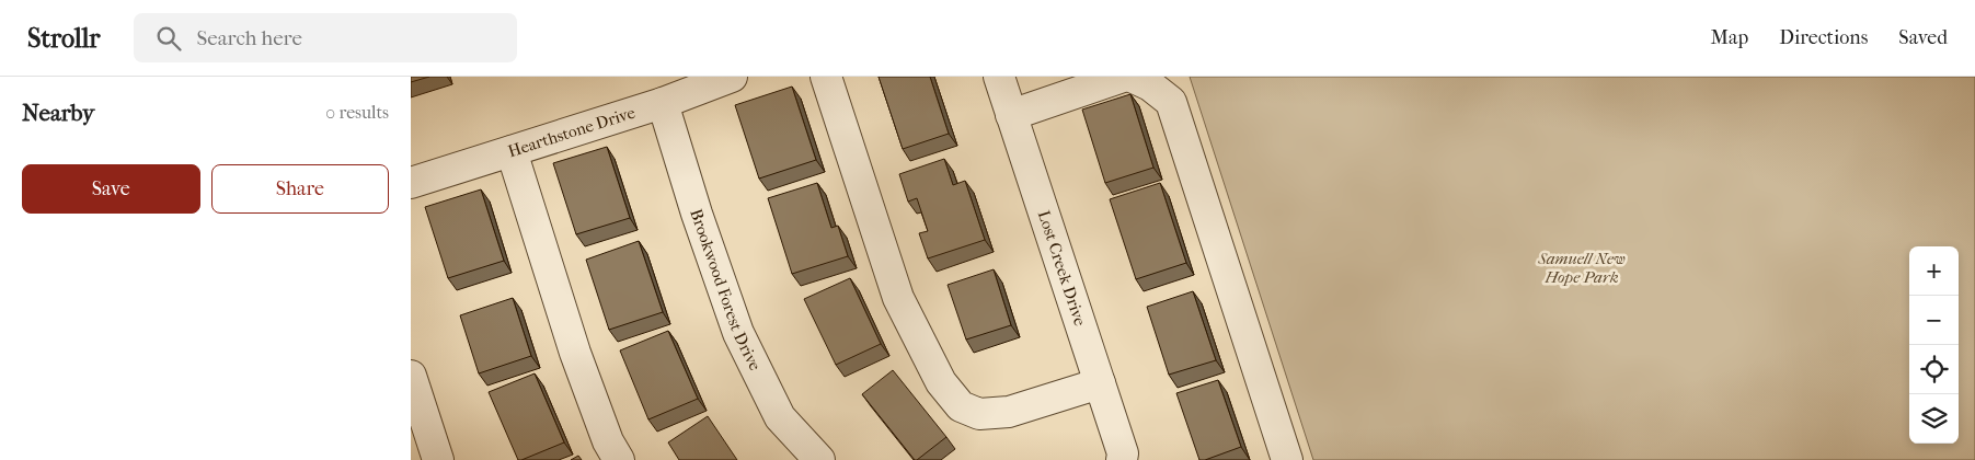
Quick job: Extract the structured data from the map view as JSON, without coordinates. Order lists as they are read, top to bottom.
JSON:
{
  "streets": {
    "street": ["Hearthstone Drive", "Lost Creek Drive", "Brookwood Forest Drive"]
  },
  "crossings": [
    ["Hearthstone Drive", "Brookwood Forest Drive"]
  ],
  "parks": ["Samuell New Hope Park"],
  "page": {
    "header": "Strollr",
    "search": "Search here",
    "nav": ["Map", "Directions", "Saved"],
    "heading": ["Nearby", "0 results"],
    "buttons": ["Save", "Share"],
    "map_buttons": ["+", "−"]
  }
}
